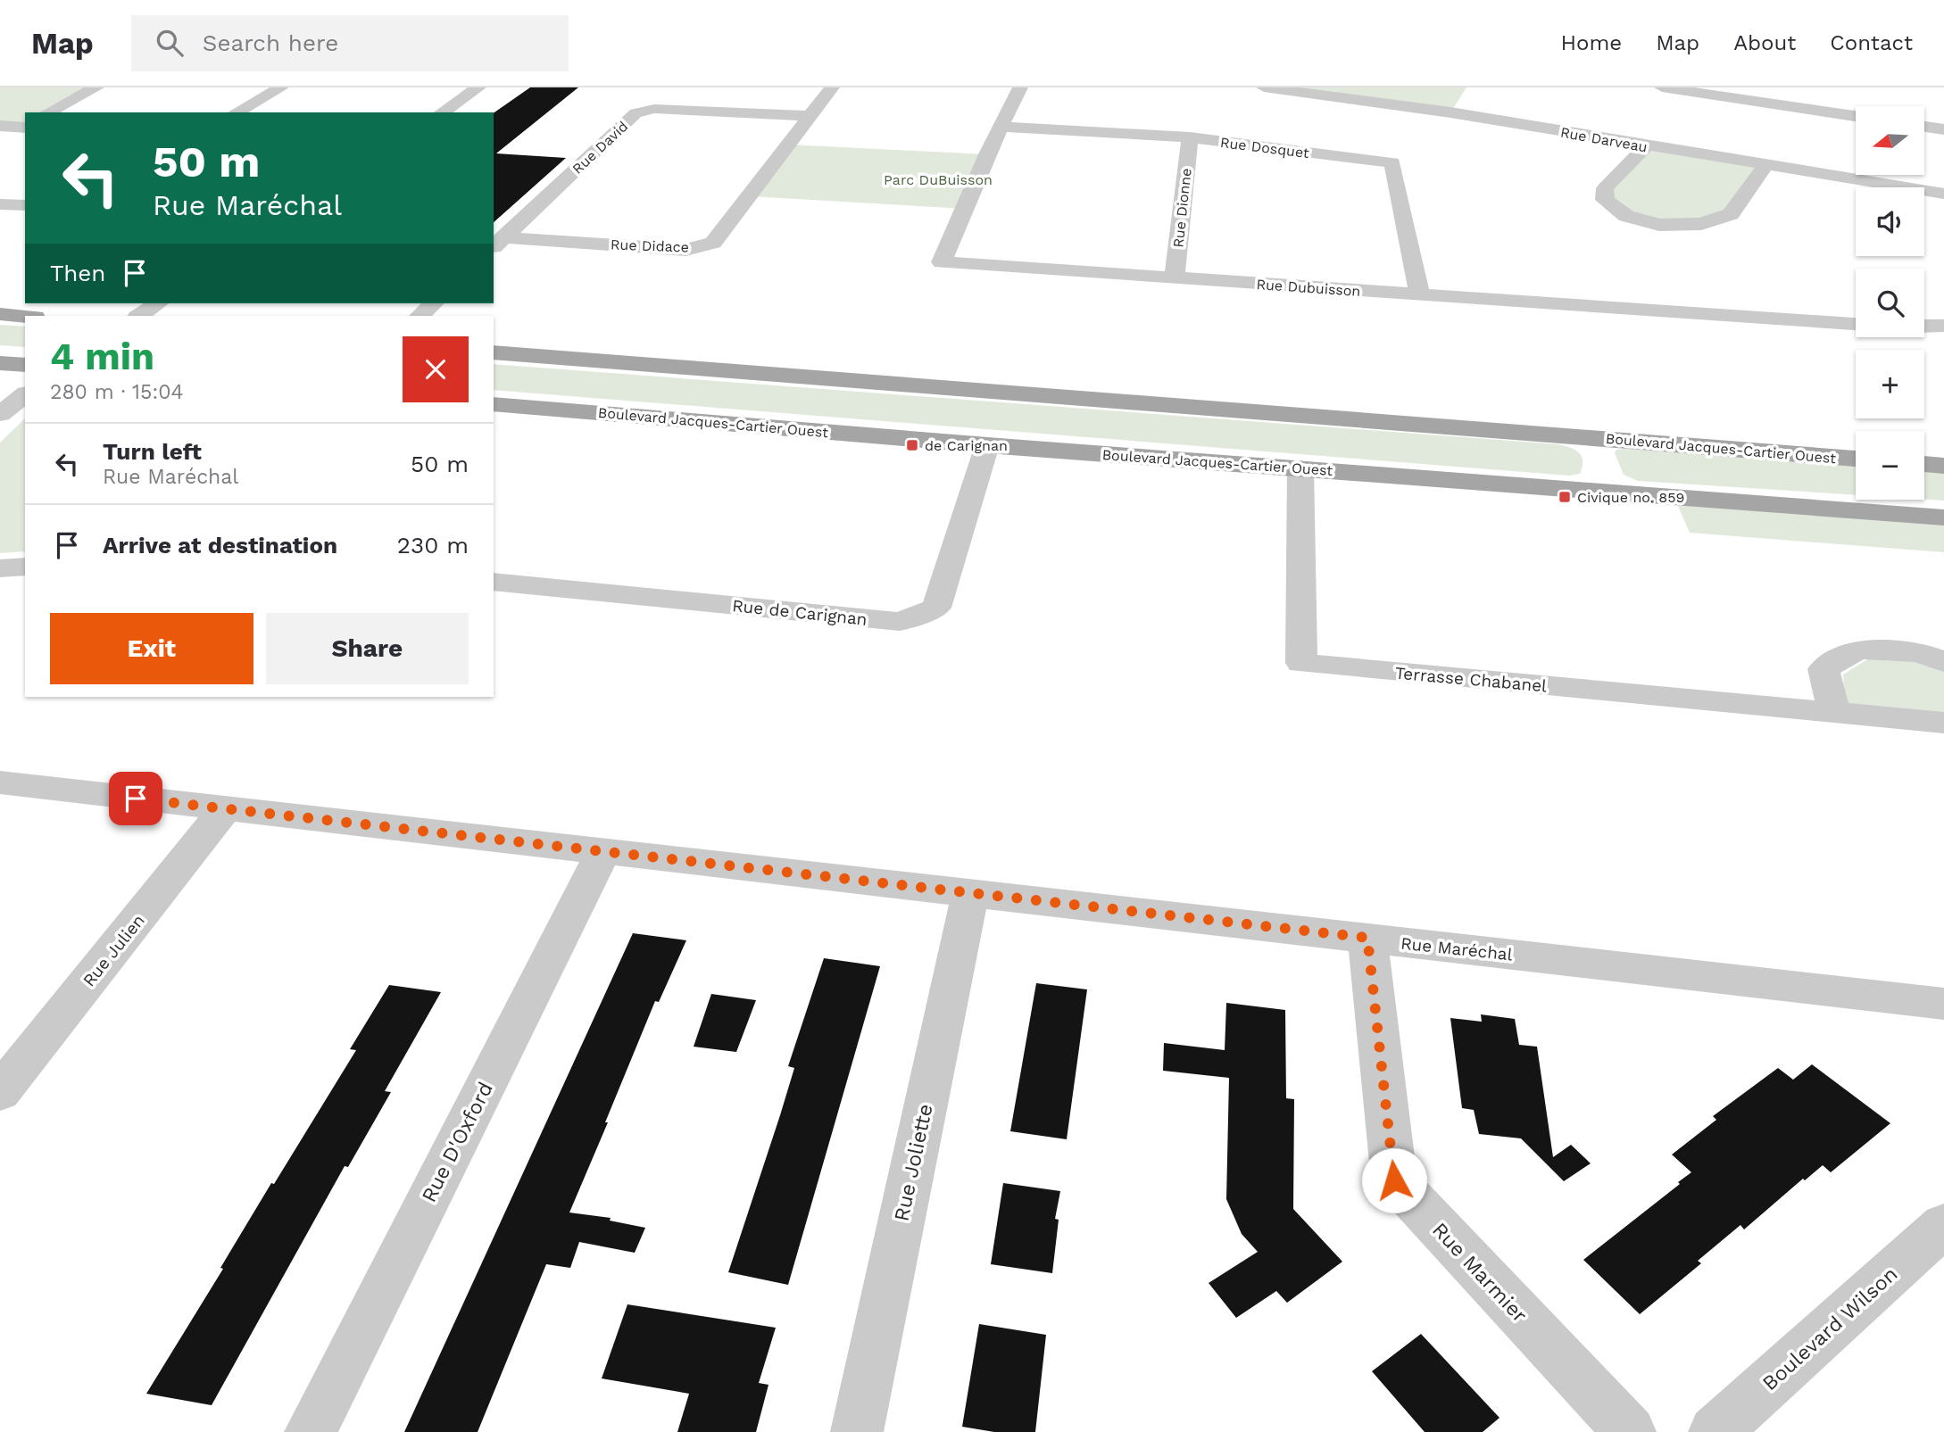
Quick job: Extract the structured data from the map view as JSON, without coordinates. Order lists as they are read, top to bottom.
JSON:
{
  "streets": {
    "main road": ["Boulevard Jacques-Cartier Ouest"],
    "street": [
      "Rue Darveau",
      "Rue David",
      "Rue Dosquet",
      "Rue Dionne",
      "Rue Didace",
      "Rue Dubuisson",
      "Rue de Carignan",
      "Terrasse Chabanel",
      "Rue Maréchal",
      "Rue Julien",
      "Rue D'Oxford",
      "Rue Joliette",
      "Rue Marmier",
      "Boulevard Wilson"
    ]
  },
  "crossings": [
    ["Rue David", "Rue Didace"],
    ["Rue Dosquet", "Rue Dionne"],
    ["Rue Dosquet", "Rue Dubuisson"],
    ["Rue Dionne", "Rue Dubuisson"],
    ["Boulevard Jacques-Cartier Ouest", "Rue de Carignan"],
    ["Boulevard Jacques-Cartier Ouest", "Terrasse Chabanel"],
    ["Rue Maréchal", "Rue Julien"],
    ["Rue Maréchal", "Rue D'Oxford"],
    ["Rue Maréchal", "Rue Joliette"],
    ["Rue Maréchal", "Rue Marmier"]
  ],
  "parks": ["Parc DuBuisson"],
  "places": {
    "transit": ["de Carignan", "Civique no. 859"]
  },
  "north": "left",
  "page": {
    "header": "Map",
    "search": "Search here",
    "nav": [
      "Home",
      "Map",
      "About",
      "Contact"
    ],
    "map_buttons": ["+", "−"],
    "turn": ["50 m", "Rue Maréchal"],
    "then": "Then",
    "heading": ["4 min", "280 m · 15:04"],
    "list": [
      {
        "name": "Turn left",
        "note": "Rue Maréchal",
        "value": "50 m"
      },
      {
        "name": "Arrive at destination",
        "value": "230 m"
      }
    ],
    "buttons": ["Exit", "Share"]
  }
}
